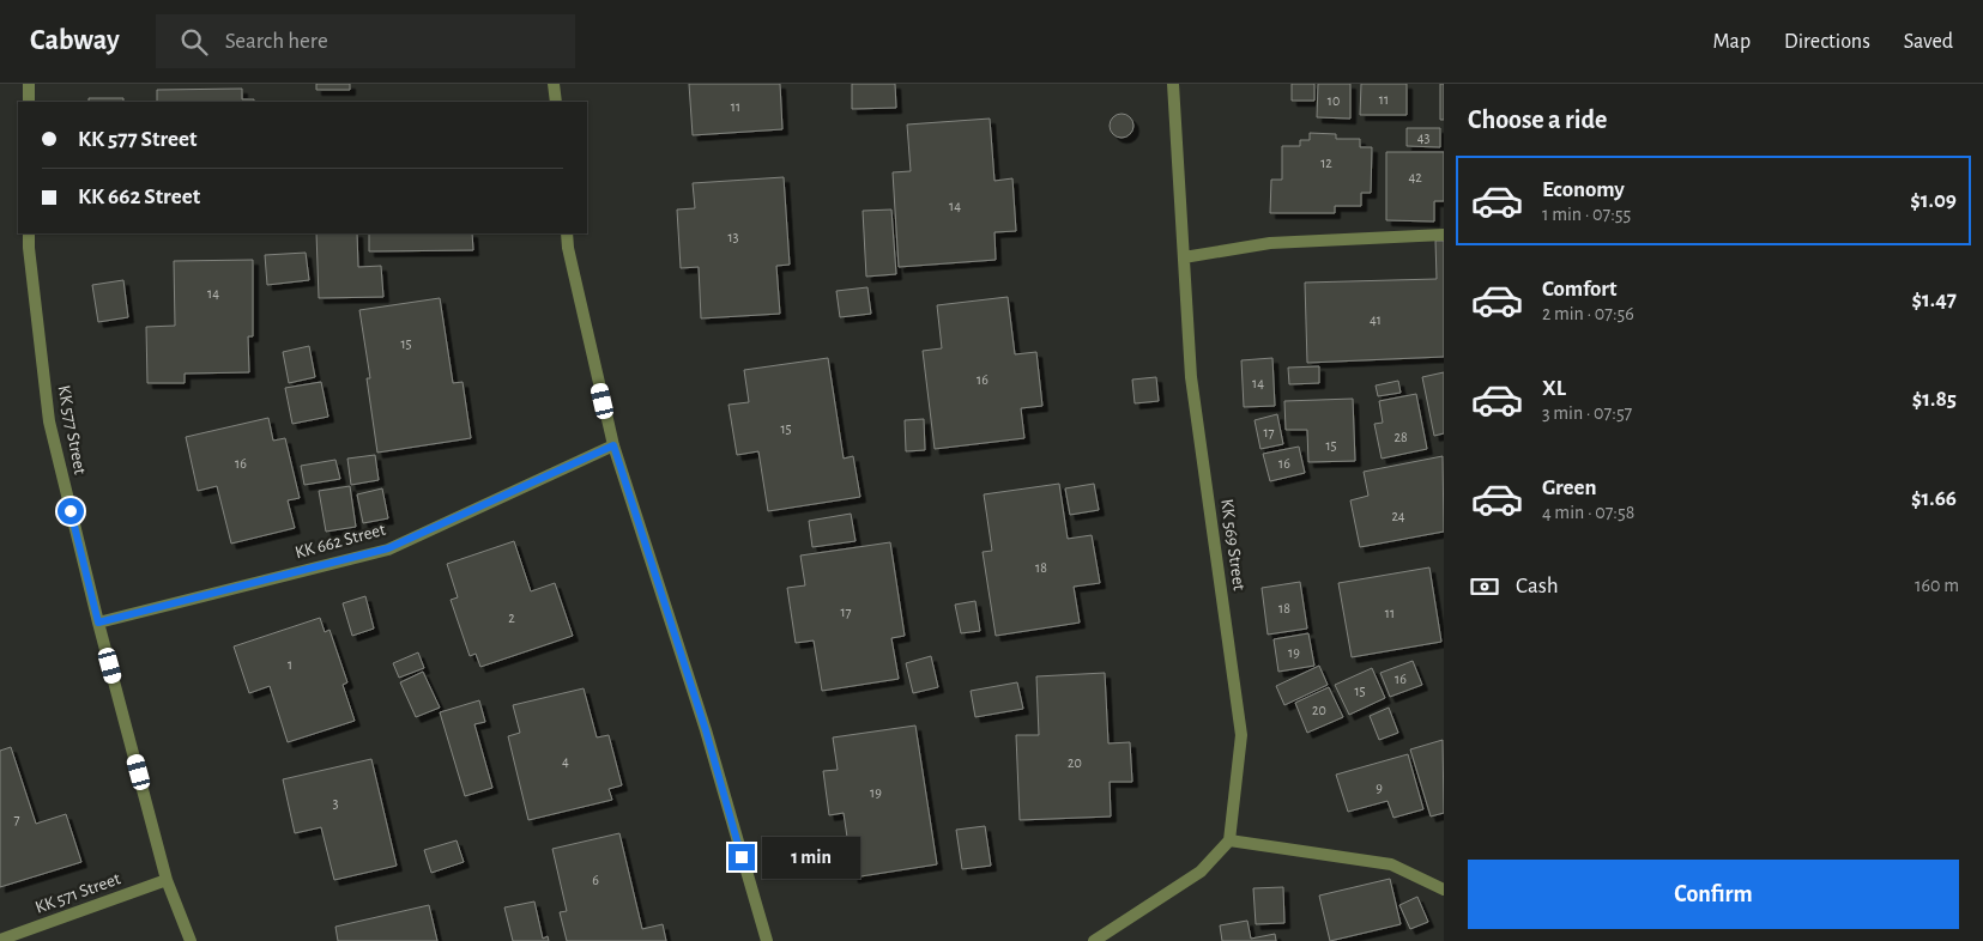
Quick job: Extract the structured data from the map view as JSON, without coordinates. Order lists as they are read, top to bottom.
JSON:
{
  "streets": {
    "street": [
      "KK 577 Street",
      "KK 662 Street",
      "KK 569 Street",
      "KK 571 Street"
    ]
  },
  "crossings": [
    ["KK 577 Street", "KK 662 Street"],
    ["KK 577 Street", "KK 571 Street"]
  ],
  "house_numbers": [
    "11",
    "10",
    "11",
    "43",
    "12",
    "42",
    "14",
    "13",
    "14",
    "41",
    "15",
    "16",
    "14",
    "15",
    "17",
    "28",
    "15",
    "16",
    "16",
    "24",
    "18",
    "18",
    "17",
    "11",
    "2",
    "19",
    "1",
    "16",
    "15",
    "20",
    "4",
    "20",
    "9",
    "19",
    "3",
    "7",
    "6"
  ],
  "page": {
    "header": "Cabway",
    "search": "Search here",
    "nav": ["Map", "Directions", "Saved"],
    "heading": "Choose a ride",
    "banner": ["KK 577 Street", "KK 662 Street"],
    "list": [
      {
        "name": "Economy",
        "note": "1 min · 07:55",
        "value": "$1.09"
      },
      {
        "name": "Comfort",
        "note": "2 min · 07:56",
        "value": "$1.47"
      },
      {
        "name": "XL",
        "note": "3 min · 07:57",
        "value": "$1.85"
      },
      {
        "name": "Green",
        "note": "4 min · 07:58",
        "value": "$1.66"
      }
    ],
    "pay": ["Cash", "160 m"],
    "bubble": "1 min",
    "buttons": "Confirm"
  }
}
